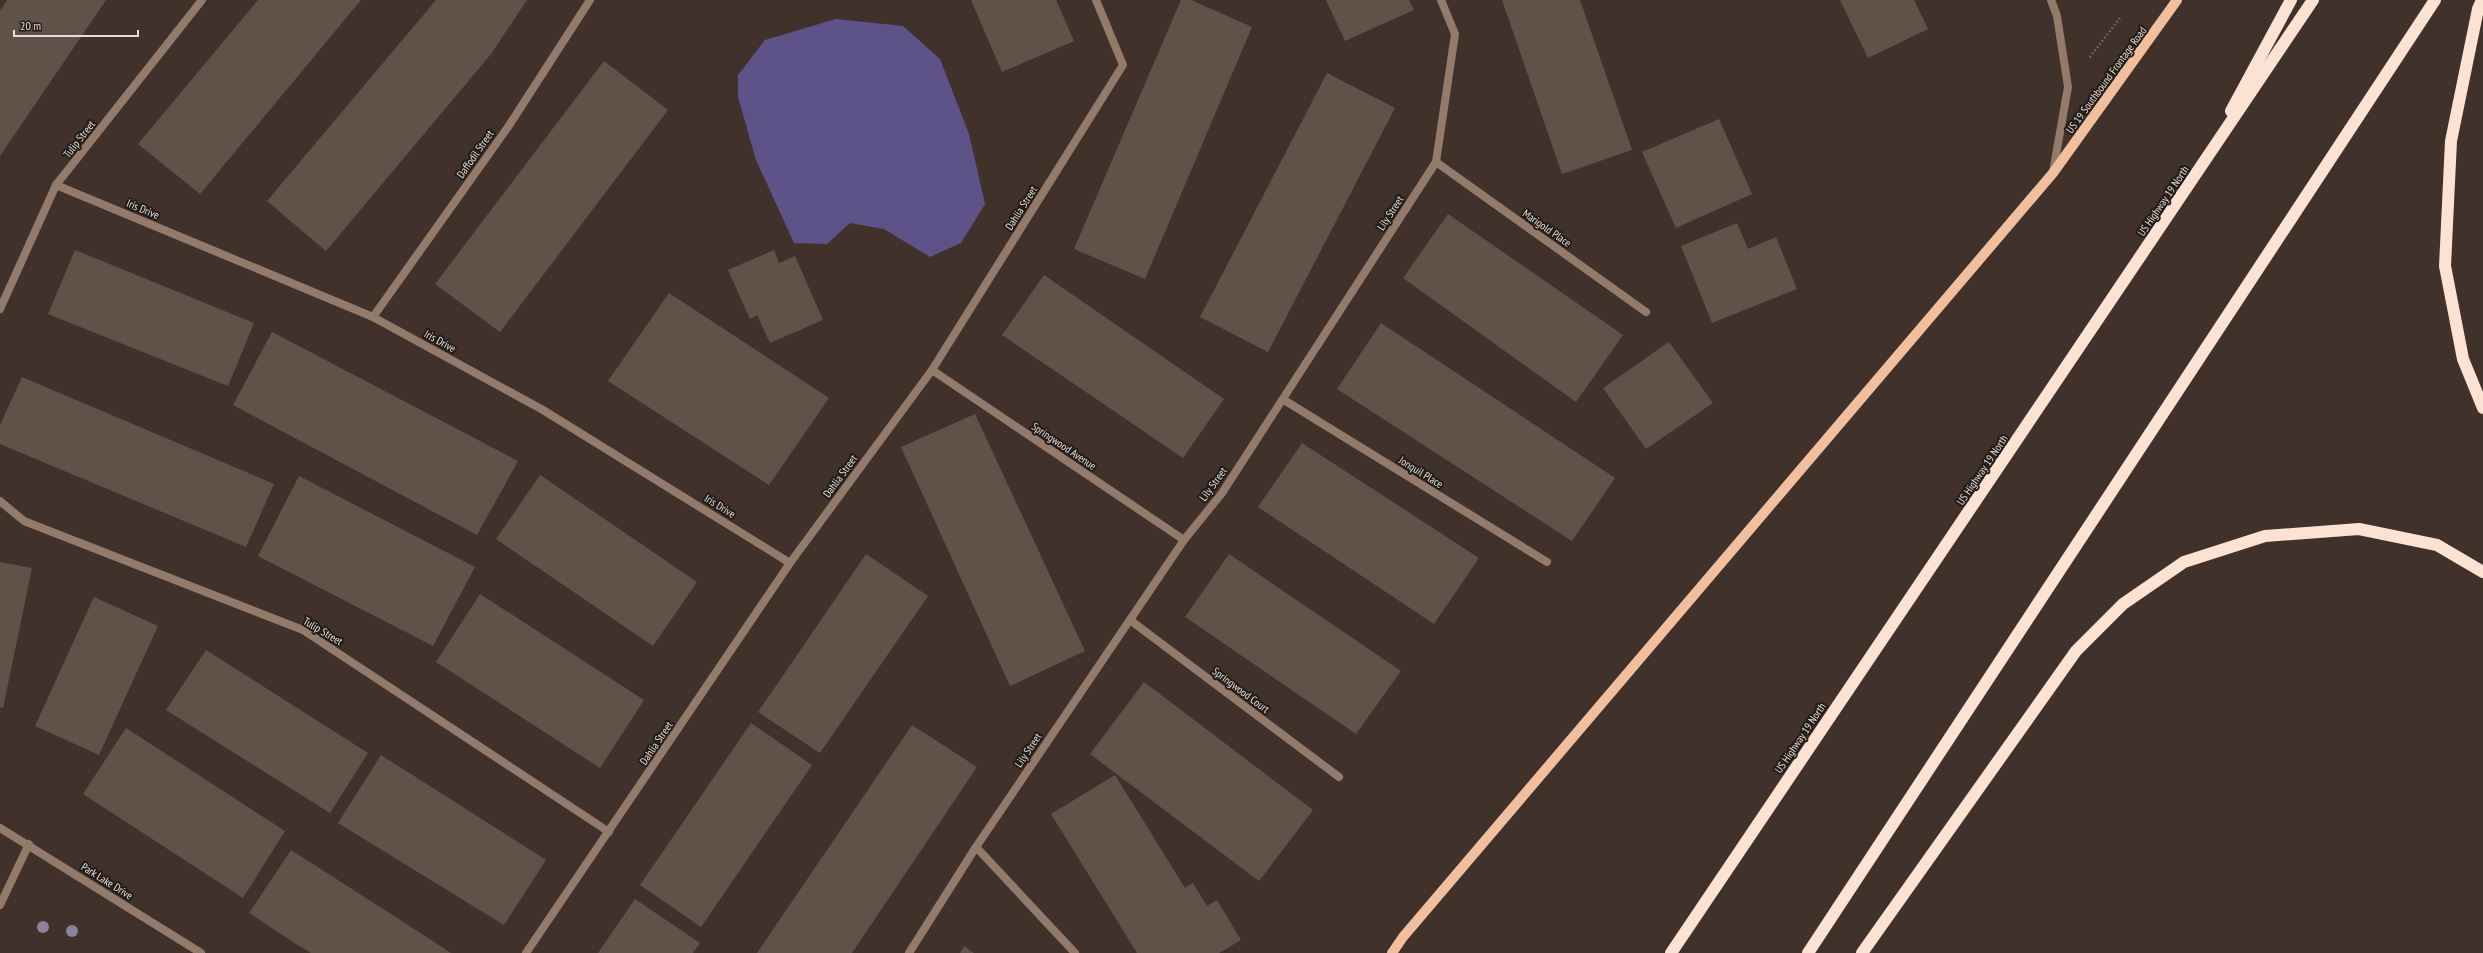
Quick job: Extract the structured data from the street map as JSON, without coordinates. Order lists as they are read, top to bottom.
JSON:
{
  "streets": {
    "highway": ["US Highway 19 North"],
    "main road": ["US 19 Southbound Frontage Road"],
    "street": [
      "Tulip Street",
      "Daffodil Street",
      "Dahlia Street",
      "Iris Drive",
      "Lily Street",
      "Marigold Place",
      "Springwood Avenue",
      "Jonquil Place",
      "Springwood Court",
      "Park Lake Drive"
    ]
  },
  "crossings": [
    ["Tulip Street", "Dahlia Street"],
    ["Tulip Street", "Iris Drive"],
    ["Daffodil Street", "Iris Drive"],
    ["Dahlia Street", "Iris Drive"],
    ["Dahlia Street", "Springwood Avenue"],
    ["Lily Street", "Marigold Place"],
    ["Lily Street", "Springwood Avenue"],
    ["Lily Street", "Jonquil Place"],
    ["Lily Street", "Springwood Court"]
  ],
  "scale_bar": "20 m"
}
